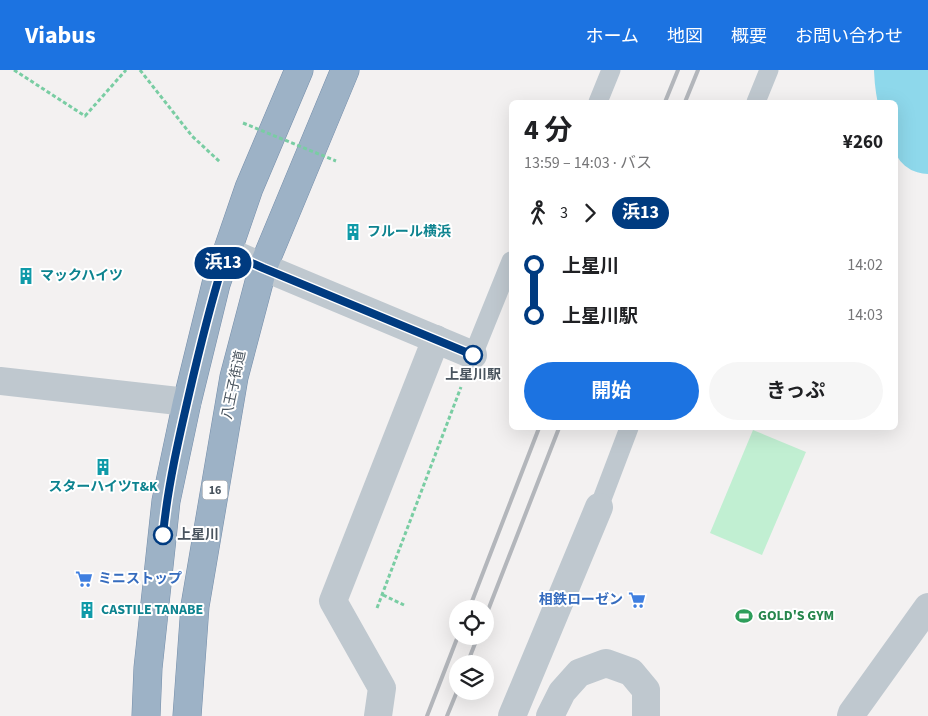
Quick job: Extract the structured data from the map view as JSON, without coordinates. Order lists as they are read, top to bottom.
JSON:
{
  "streets": {
    "highway": ["八王子街道", "16"]
  },
  "places": {
    "building": [
      "フルール横浜",
      "マックハイツ",
      "スターハイツT&K",
      "CASTILE TANABE"
    ],
    "other": ["上星川駅", "上星川"],
    "supermarket": ["ミニストップ", "相鉄ローゼン"],
    "sports": ["GOLD'S GYM"]
  },
  "lines": ["bus line 浜13"],
  "page": {
    "header": "Viabus",
    "nav": [
      "ホーム",
      "地図",
      "概要",
      "お問い合わせ"
    ],
    "on_map": "浜13",
    "heading": ["4 分", "13:59 – 14:03 · バス", "¥260"],
    "legs": ["3", "浜13"],
    "list": [
      {
        "name": "上星川",
        "value": "14:02"
      },
      {
        "name": "上星川駅",
        "value": "14:03"
      }
    ],
    "buttons": ["開始", "きっぷ"]
  }
}
